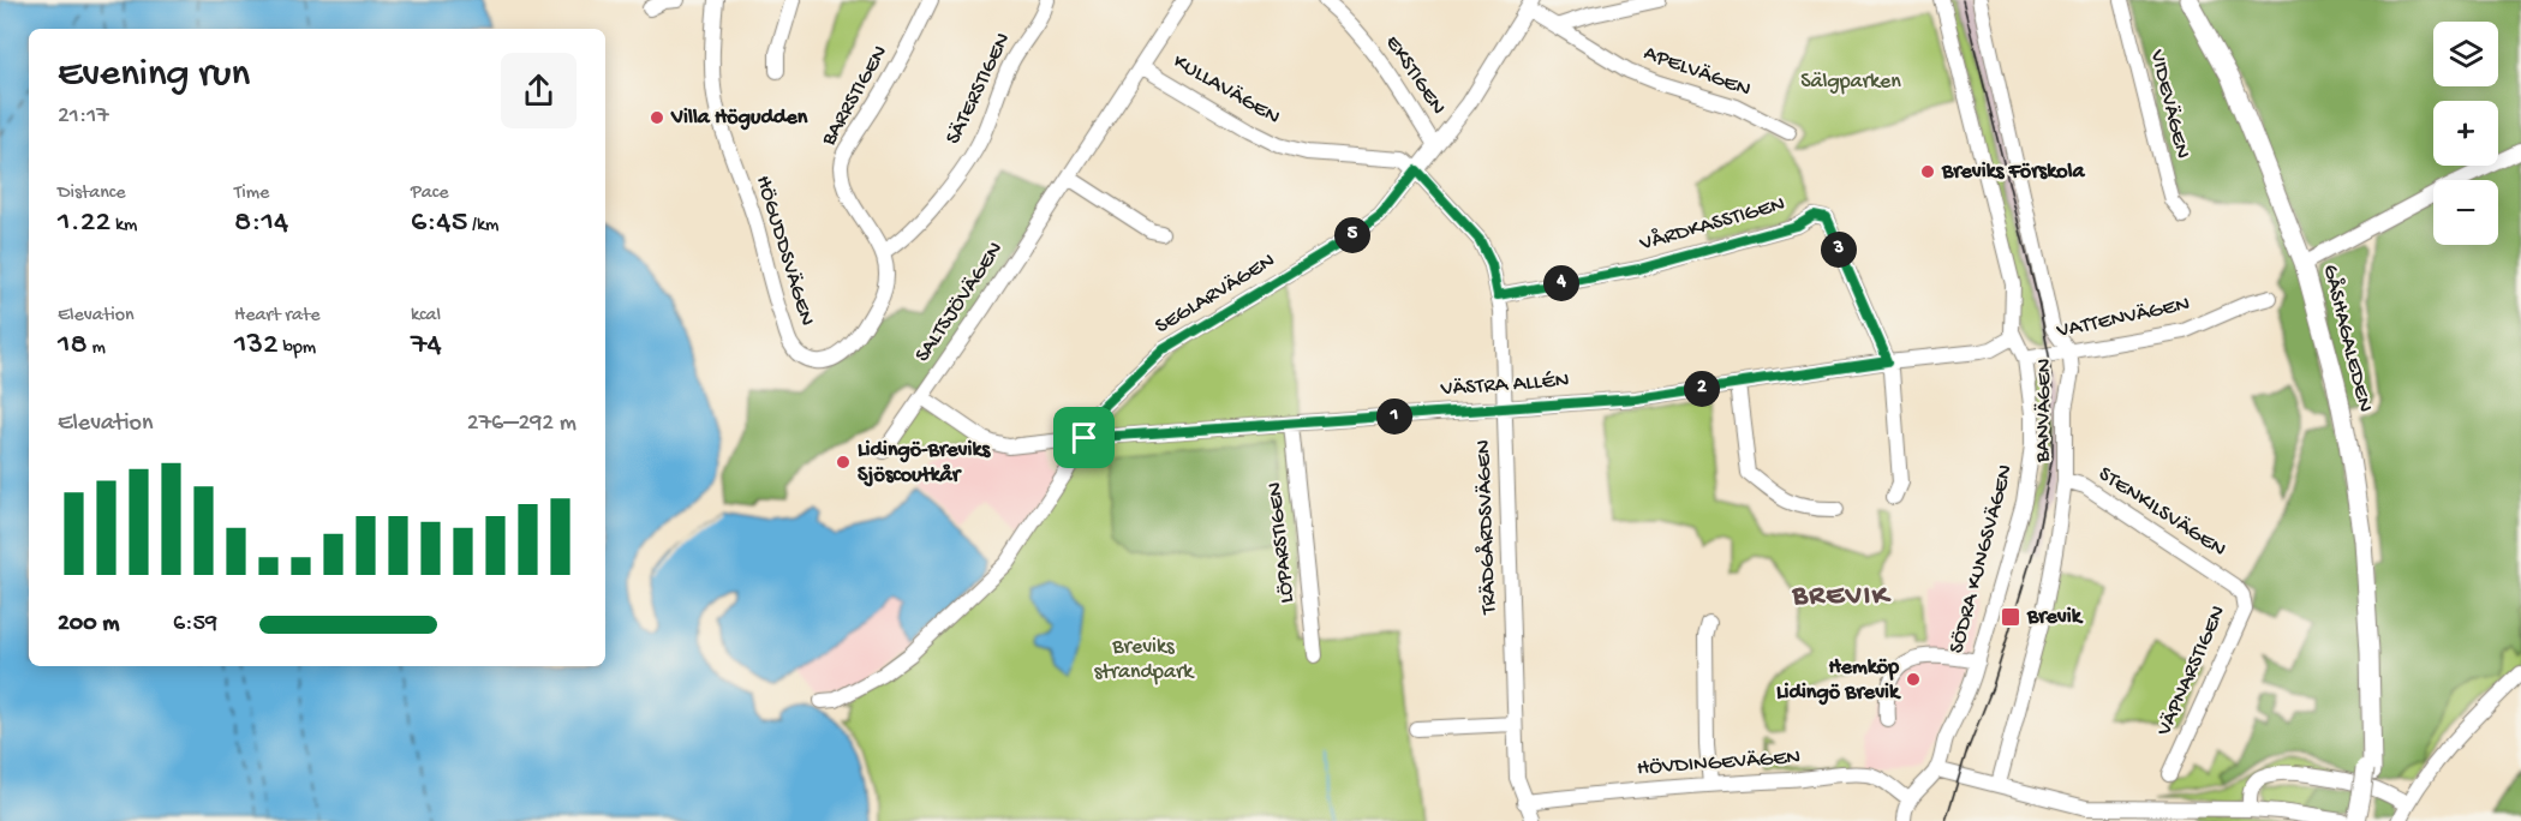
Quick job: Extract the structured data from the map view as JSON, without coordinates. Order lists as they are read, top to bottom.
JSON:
{
  "streets": {
    "main road": ["GÅSHAGALEDEN"],
    "street": [
      "APELVÄGEN",
      "EKSTIGEN",
      "SÄTERSTIGEN",
      "KULLAVÄGEN",
      "BARRSTIGEN",
      "VIDEVÄGEN",
      "VÅRDKASSTIGEN",
      "HÖGUDDSVÄGEN",
      "SEGLARVÄGEN",
      "SALTSJÖVÄGEN",
      "VATTENVÄGEN",
      "VÄSTRA ALLÉN",
      "BANVÄGEN",
      "STENKILSVÄGEN",
      "TRÄDGÅRDSVÄGEN",
      "LÖPARSTIGEN",
      "SÖDRA KUNGSVÄGEN",
      "VÄPNARSTIGEN",
      "HÖVDINGEVÄGEN"
    ]
  },
  "crossings": [
    ["APELVÄGEN", "SEGLARVÄGEN"],
    ["EKSTIGEN", "SEGLARVÄGEN"],
    ["SÄTERSTIGEN", "BARRSTIGEN"],
    ["SÄTERSTIGEN", "HÖGUDDSVÄGEN"],
    ["KULLAVÄGEN", "SEGLARVÄGEN"],
    ["KULLAVÄGEN", "SALTSJÖVÄGEN"],
    ["KULLAVÄGEN", "TRÄDGÅRDSVÄGEN"],
    ["BARRSTIGEN", "HÖGUDDSVÄGEN"],
    ["VÅRDKASSTIGEN", "VÄSTRA ALLÉN"],
    ["VÅRDKASSTIGEN", "TRÄDGÅRDSVÄGEN"],
    ["SEGLARVÄGEN", "VÄSTRA ALLÉN"],
    ["SEGLARVÄGEN", "TRÄDGÅRDSVÄGEN"],
    ["SALTSJÖVÄGEN", "VÄSTRA ALLÉN"],
    ["VATTENVÄGEN", "BANVÄGEN"],
    ["VATTENVÄGEN", "SÖDRA KUNGSVÄGEN"],
    ["VÄSTRA ALLÉN", "TRÄDGÅRDSVÄGEN"],
    ["VÄSTRA ALLÉN", "LÖPARSTIGEN"],
    ["VÄSTRA ALLÉN", "SÖDRA KUNGSVÄGEN"],
    ["BANVÄGEN", "STENKILSVÄGEN"],
    ["STENKILSVÄGEN", "VÄPNARSTIGEN"],
    ["TRÄDGÅRDSVÄGEN", "HÖVDINGEVÄGEN"],
    ["SÖDRA KUNGSVÄGEN", "HÖVDINGEVÄGEN"]
  ],
  "districts": ["BREVIK"],
  "parks": ["Sälgparken", "Breviks strandpark"],
  "places": {
    "other": [
      "Villa Högudden",
      "Breviks Förskola",
      "Lidingö-Breviks Sjöscoutkår",
      "Hemköp Lidingö Brevik"
    ],
    "transit": ["Brevik"]
  },
  "page": {
    "map_buttons": ["+", "−"],
    "heading": ["Evening run", "21:17"],
    "stats": [
      ["Distance", "1.22 km"],
      ["Time", "8:14"],
      ["Pace", "6:45 /km"],
      ["Elevation", "18 m"],
      ["Heart rate", "132 bpm"],
      ["kcal", "74"]
    ],
    "pins": [
      "5",
      "3",
      "4",
      "2",
      "1"
    ],
    "chart": ["Elevation", "276–292 m"],
    "list": [
      {
        "name": "200 m",
        "note": "6:59"
      }
    ]
  }
}
